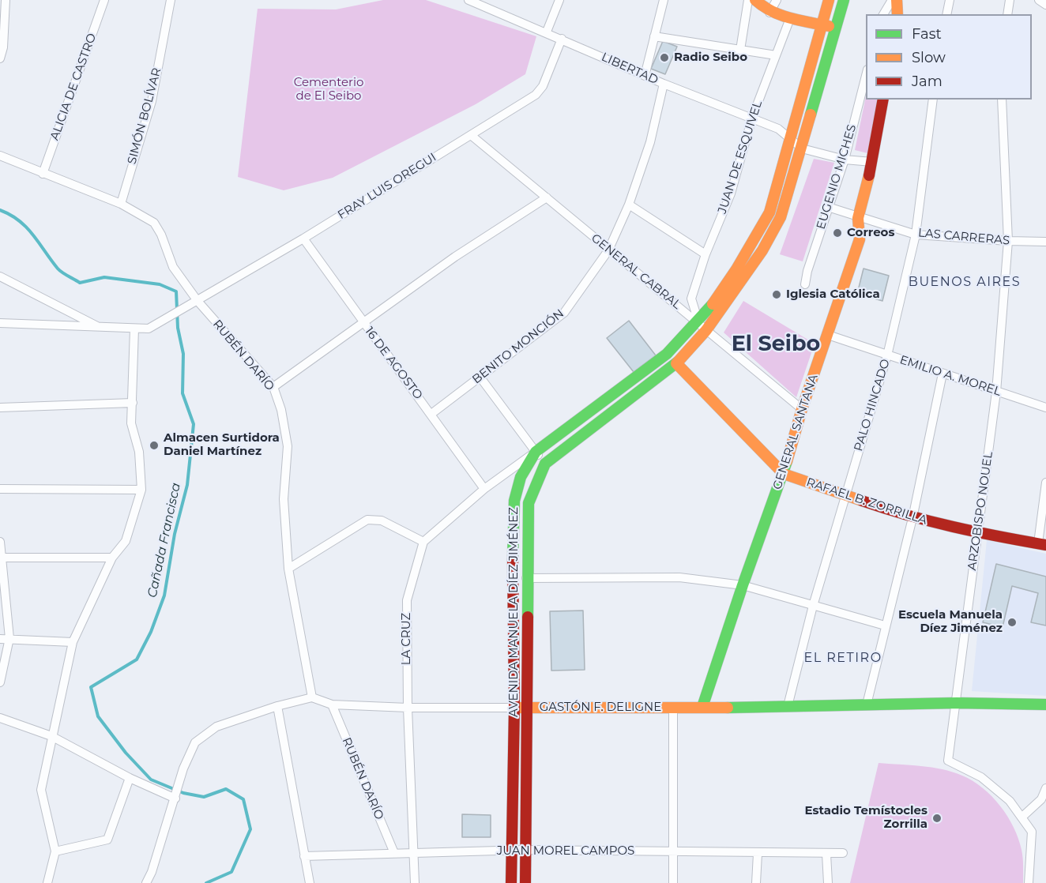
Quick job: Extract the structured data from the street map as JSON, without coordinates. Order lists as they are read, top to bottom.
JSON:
{
  "streets": {
    "main road": [
      "GENERAL SANTANA",
      "RAFAEL B. ZORRILLA",
      "AVENIDA MANUELA DÍEZ JIMÉNEZ",
      "GASTÓN F. DELIGNE"
    ],
    "street": [
      "LIBERTAD",
      "ALICIA DE CASTRO",
      "SIMÓN BOLÍVAR",
      "JUAN DE ESQUIVEL",
      "EUGENIO MICHES",
      "FRAY LUIS OREGUI",
      "LAS CARRERAS",
      "GENERAL CABRAL",
      "BENITO MONCIÓN",
      "RUBÉN DARÍO",
      "16 DE AGOSTO",
      "EMILIO A. MOREL",
      "PALO HINCADO",
      "ARZOBISPO NOUEL",
      "LA CRUZ",
      "JUAN MOREL CAMPOS"
    ]
  },
  "crossings": [
    ["LIBERTAD", "JUAN DE ESQUIVEL"],
    ["LIBERTAD", "FRAY LUIS OREGUI"],
    ["LIBERTAD", "BENITO MONCIÓN"],
    ["LIBERTAD", "AVENIDA MANUELA DÍEZ JIMÉNEZ"],
    ["ALICIA DE CASTRO", "RUBÉN DARÍO"],
    ["SIMÓN BOLÍVAR", "RUBÉN DARÍO"],
    ["JUAN DE ESQUIVEL", "GENERAL CABRAL"],
    ["JUAN DE ESQUIVEL", "AVENIDA MANUELA DÍEZ JIMÉNEZ"],
    ["EUGENIO MICHES", "LAS CARRERAS"],
    ["FRAY LUIS OREGUI", "GENERAL CABRAL"],
    ["FRAY LUIS OREGUI", "RUBÉN DARÍO"],
    ["FRAY LUIS OREGUI", "16 DE AGOSTO"],
    ["LAS CARRERAS", "PALO HINCADO"],
    ["LAS CARRERAS", "GENERAL SANTANA"],
    ["LAS CARRERAS", "ARZOBISPO NOUEL"],
    ["GENERAL CABRAL", "BENITO MONCIÓN"],
    ["GENERAL CABRAL", "GENERAL SANTANA"],
    ["GENERAL CABRAL", "AVENIDA MANUELA DÍEZ JIMÉNEZ"],
    ["BENITO MONCIÓN", "16 DE AGOSTO"],
    ["RUBÉN DARÍO", "GASTÓN F. DELIGNE"],
    ["RUBÉN DARÍO", "JUAN MOREL CAMPOS"],
    ["EMILIO A. MOREL", "PALO HINCADO"],
    ["EMILIO A. MOREL", "GENERAL SANTANA"],
    ["EMILIO A. MOREL", "ARZOBISPO NOUEL"],
    ["PALO HINCADO", "RAFAEL B. ZORRILLA"],
    ["PALO HINCADO", "GASTÓN F. DELIGNE"],
    ["GENERAL SANTANA", "RAFAEL B. ZORRILLA"],
    ["GENERAL SANTANA", "GASTÓN F. DELIGNE"],
    ["RAFAEL B. ZORRILLA", "ARZOBISPO NOUEL"],
    ["RAFAEL B. ZORRILLA", "AVENIDA MANUELA DÍEZ JIMÉNEZ"],
    ["ARZOBISPO NOUEL", "GASTÓN F. DELIGNE"],
    ["AVENIDA MANUELA DÍEZ JIMÉNEZ", "GASTÓN F. DELIGNE"],
    ["AVENIDA MANUELA DÍEZ JIMÉNEZ", "JUAN MOREL CAMPOS"],
    ["LA CRUZ", "GASTÓN F. DELIGNE"],
    ["LA CRUZ", "JUAN MOREL CAMPOS"]
  ],
  "districts": ["BUENOS AIRES", "El Seibo", "EL RETIRO"],
  "water": ["Cañada Francisca"],
  "parks": ["Cementerio de El Seibo"],
  "places": [
    "Radio Seibo",
    "Correos",
    "Iglesia Católica",
    "Almacen Surtidora Daniel Martínez",
    "Escuela Manuela Díez Jiménez",
    "Estadio Temístocles Zorrilla"
  ],
  "legend": ["Fast", "Slow", "Jam"]
}
